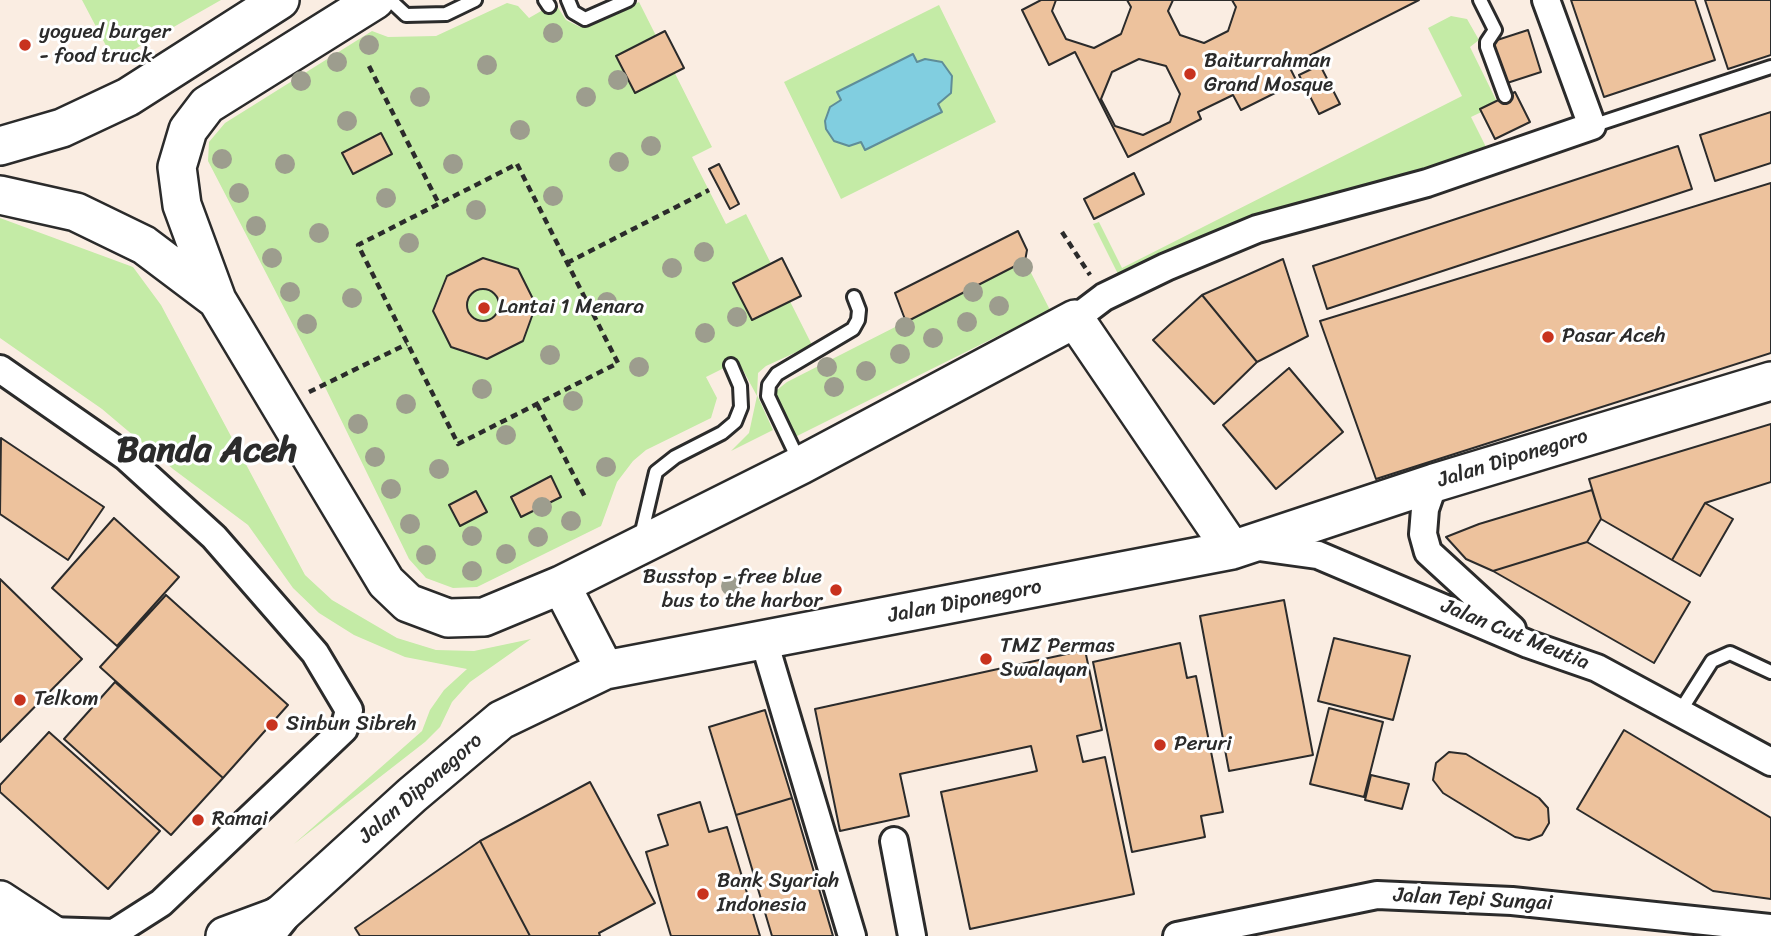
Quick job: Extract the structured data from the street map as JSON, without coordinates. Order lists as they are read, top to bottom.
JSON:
{
  "streets": {
    "main road": ["Jalan Diponegoro"],
    "street": ["Jalan Cut Meutia", "Jalan Tepi Sungai"]
  },
  "crossings": [
    ["Jalan Diponegoro", "Jalan Cut Meutia"]
  ],
  "districts": ["Banda Aceh"],
  "places": [
    "yogued burger - food truck",
    "Baiturrahman Grand Mosque",
    "Lantai 1 Menara",
    "Pasar Aceh",
    "Busstop - free blue bus to the harbor",
    "TMZ Permas Swalayan",
    "Telkom",
    "Sinbun Sibreh",
    "Peruri",
    "Ramai",
    "Bank Syariah Indonesia"
  ]
}
